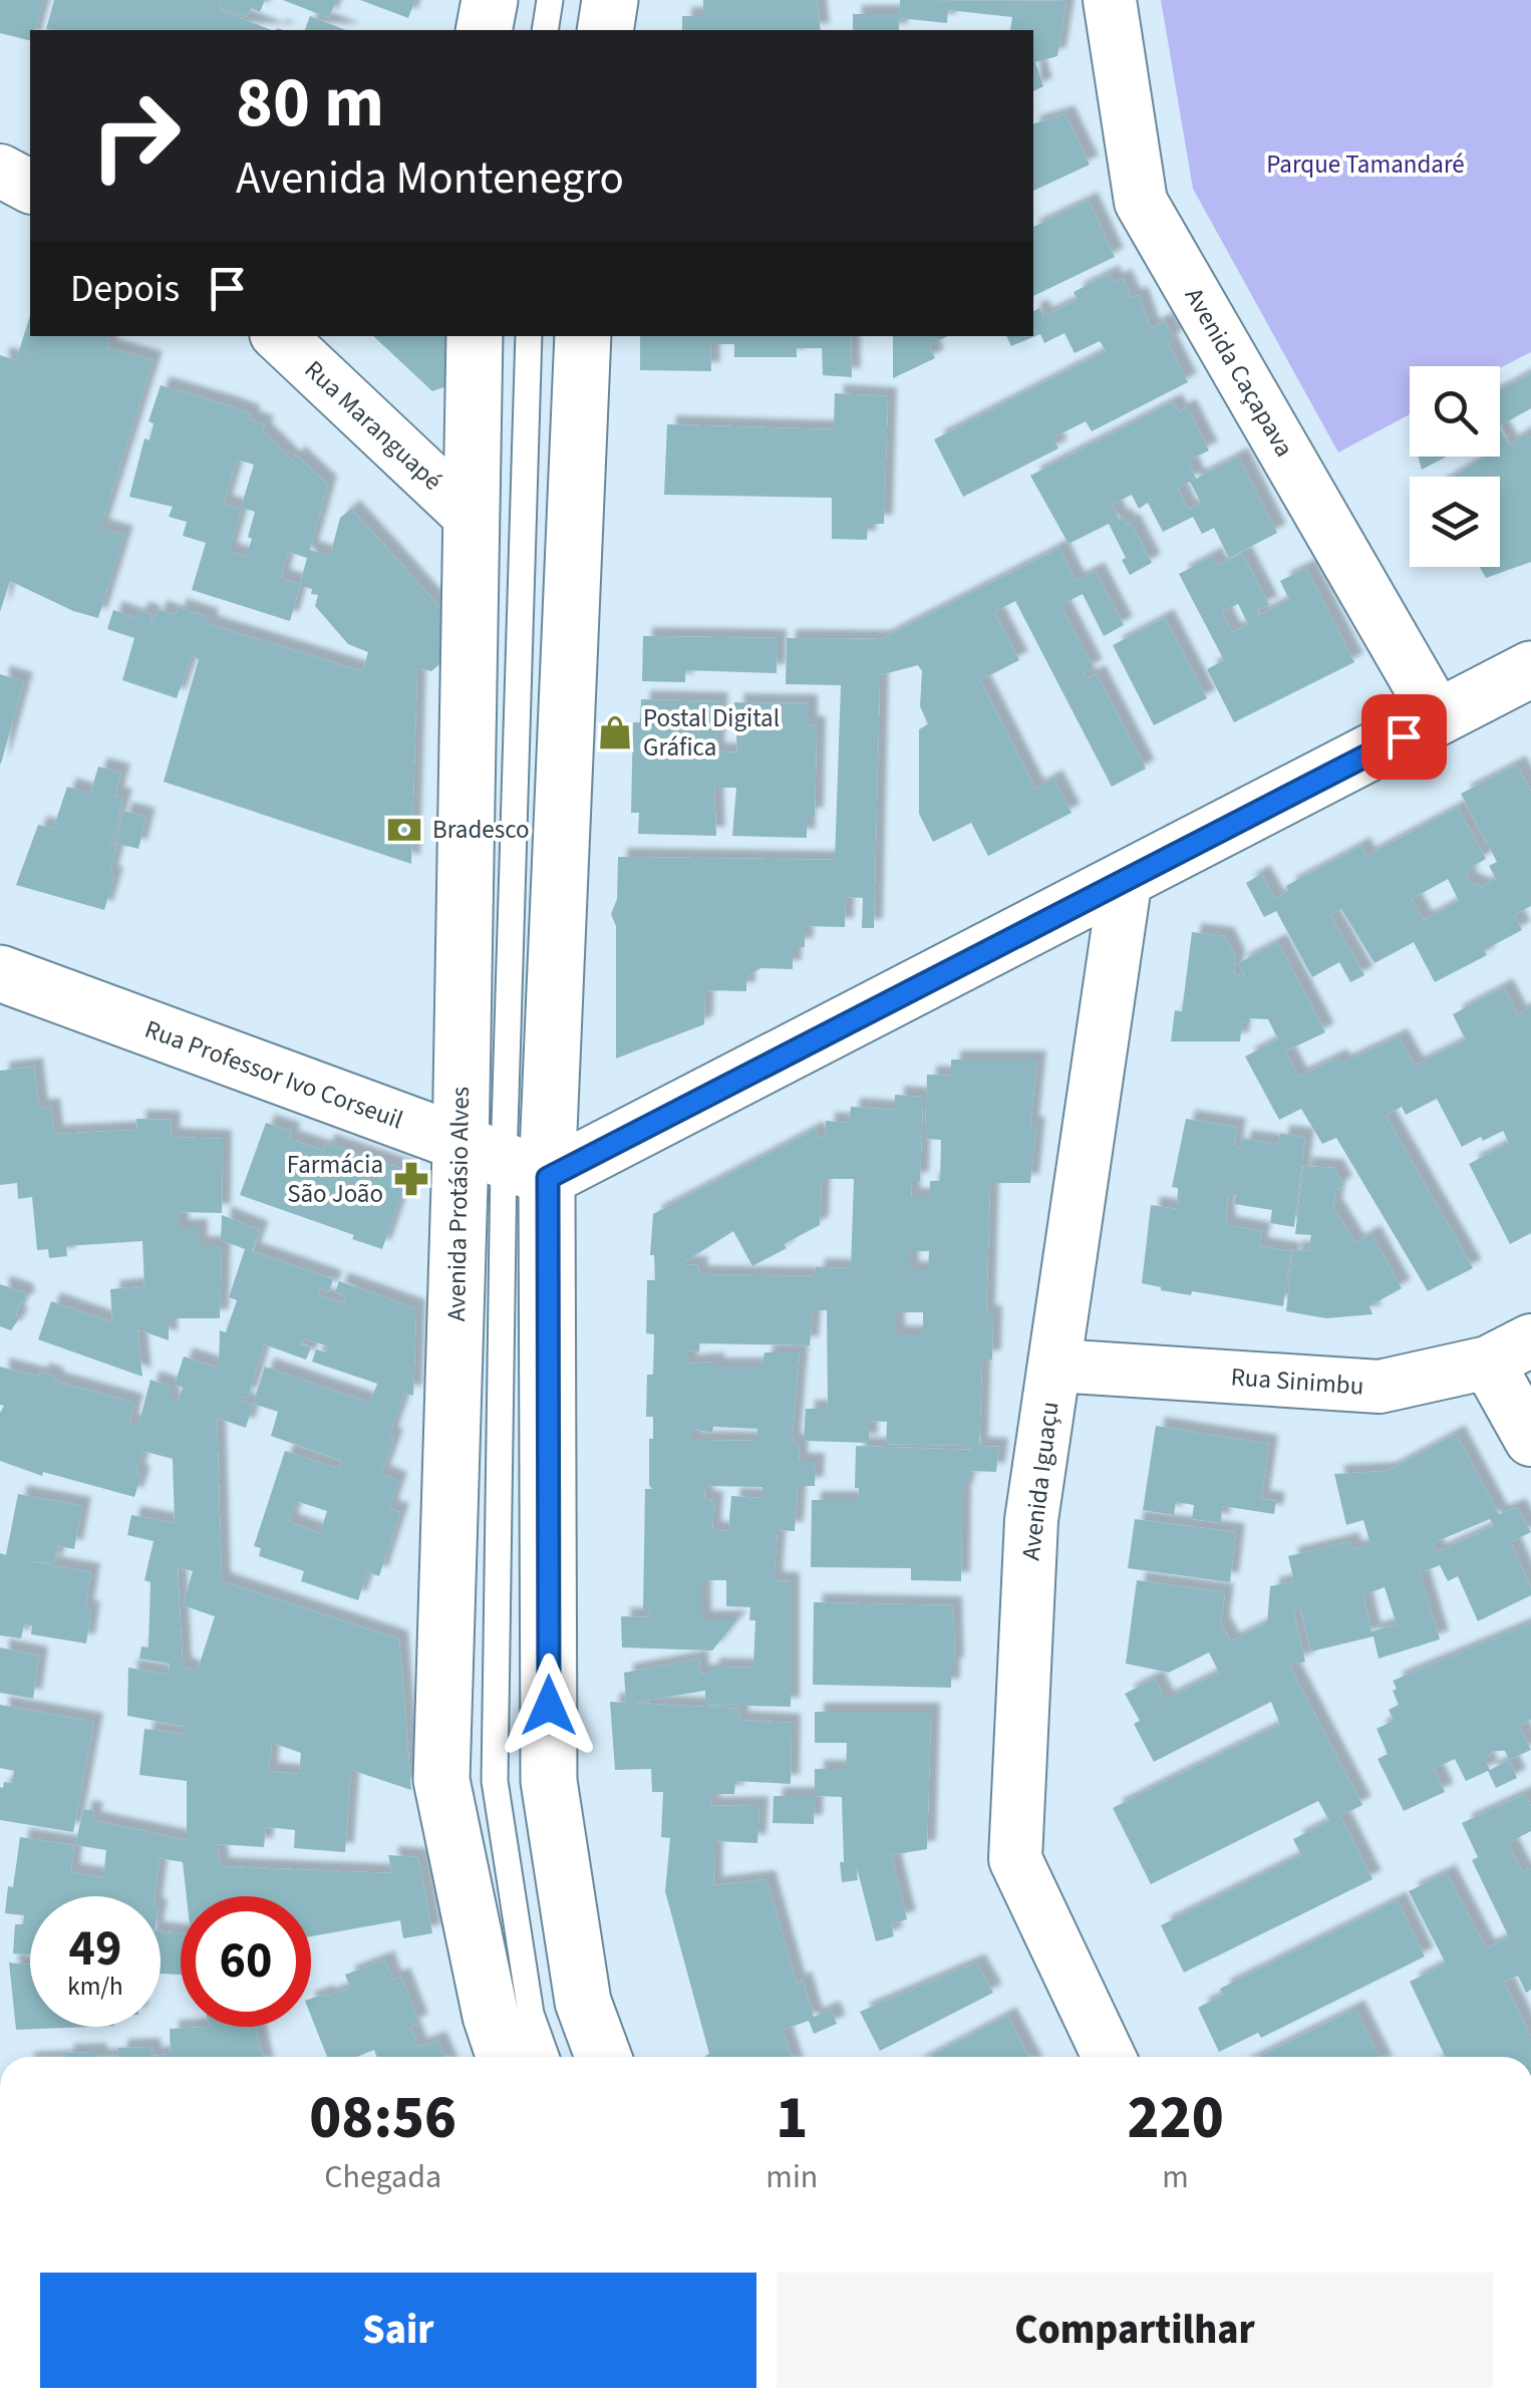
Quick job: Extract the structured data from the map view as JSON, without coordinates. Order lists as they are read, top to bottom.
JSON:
{
  "streets": {
    "main road": ["Rua Professor Ivo Corseuil", "Avenida Protásio Alves"],
    "street": [
      "Avenida Caçapava",
      "Rua Maranguapé",
      "Rua Sinimbu",
      "Avenida Iguaçu"
    ]
  },
  "crossings": [
    ["Rua Maranguapé", "Avenida Protásio Alves"],
    ["Rua Professor Ivo Corseuil", "Avenida Protásio Alves"],
    ["Rua Sinimbu", "Avenida Iguaçu"]
  ],
  "parks": ["Parque Tamandaré"],
  "places": {
    "shop": ["Postal Digital Gráfica"],
    "bank": ["Bradesco"],
    "pharmacy": ["Farmácia São João"]
  },
  "page": {
    "turn": ["80 m", "Avenida Montenegro"],
    "then": "Depois",
    "speed": "49 km/h",
    "limit": "60",
    "eta": [
      "08:56",
      "Chegada",
      "1",
      "min",
      "220",
      "m"
    ],
    "buttons": ["Sair", "Compartilhar"]
  }
}
